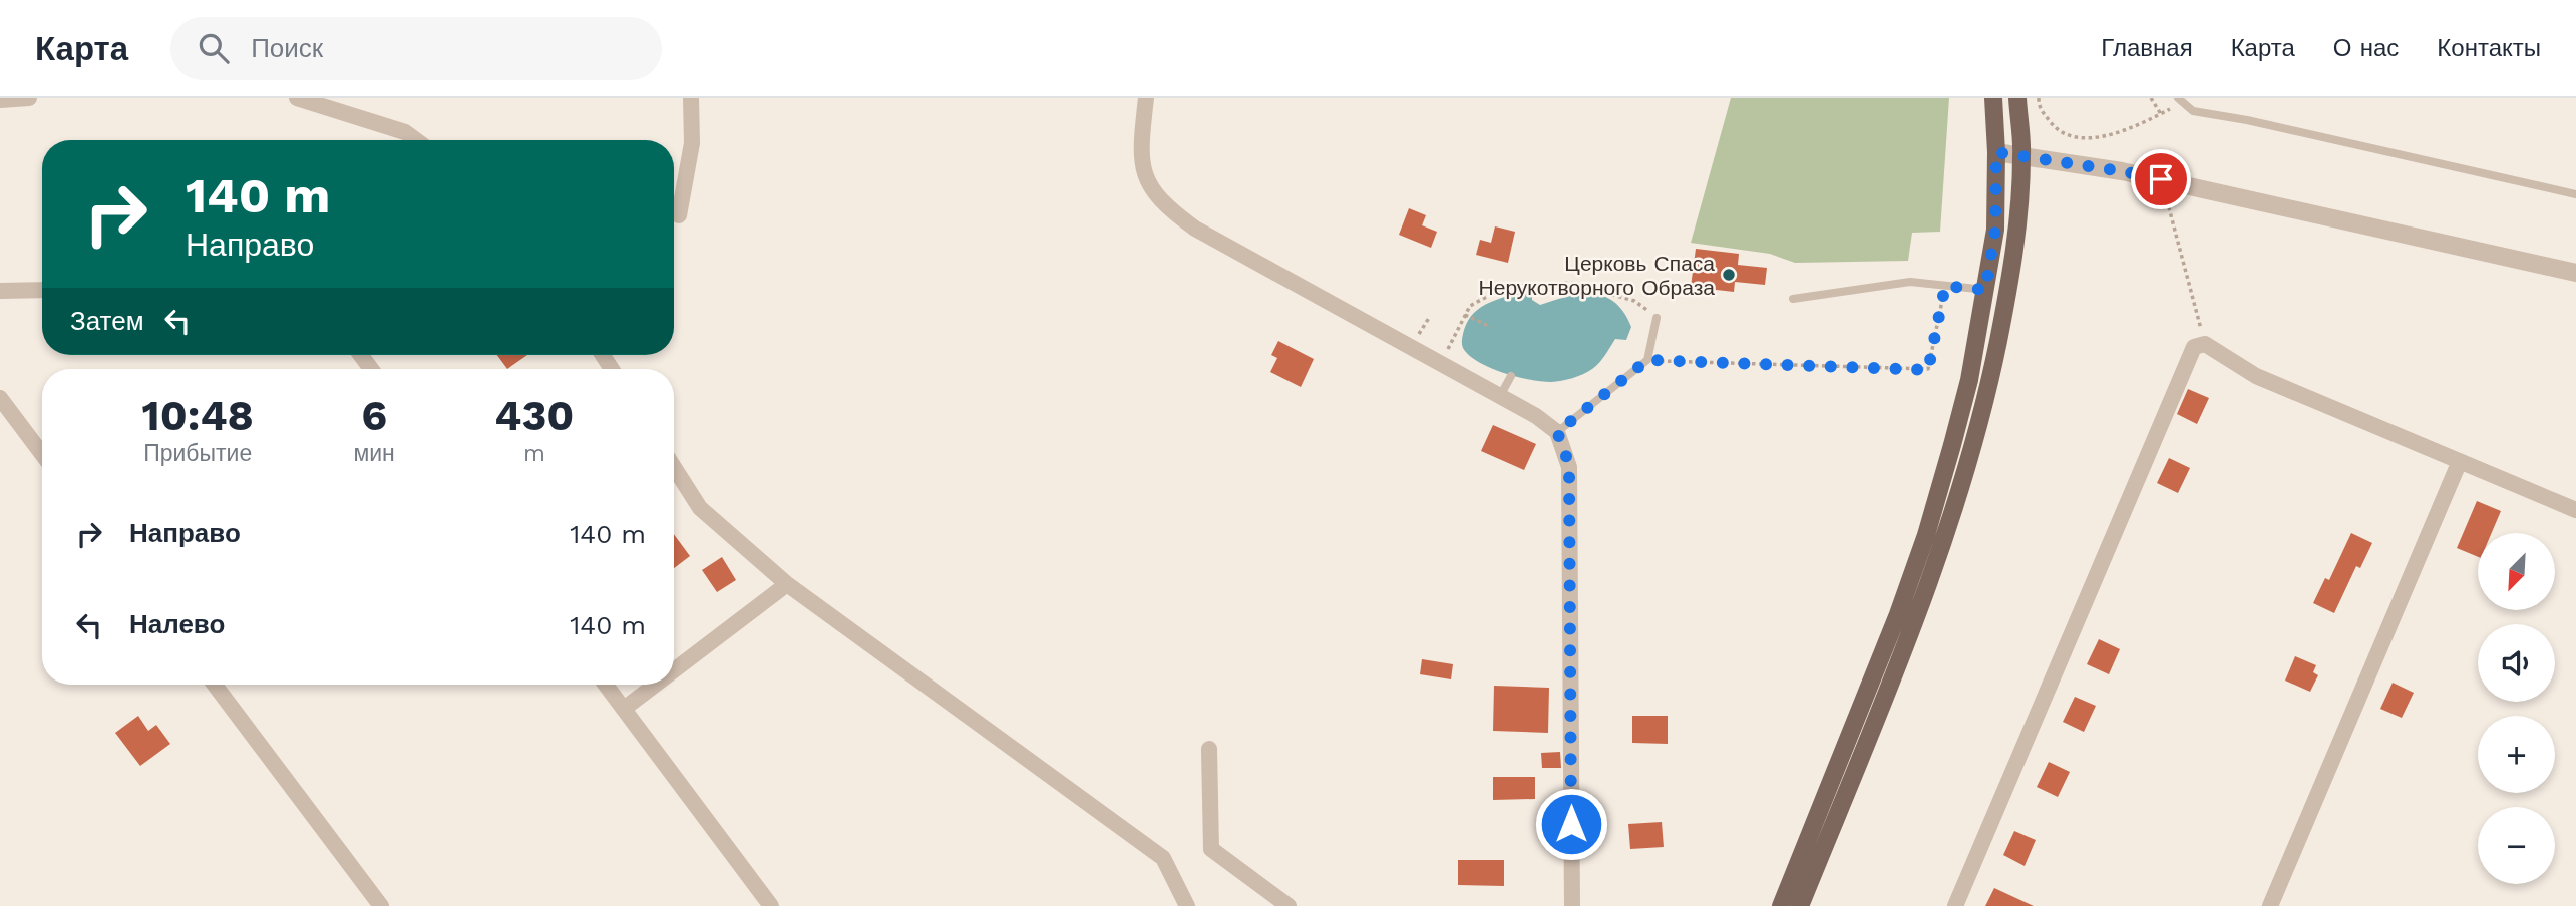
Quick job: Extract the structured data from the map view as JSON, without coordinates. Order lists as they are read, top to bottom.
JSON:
{
  "places": ["Церковь Спаса Нерукотворного Образа"],
  "north": "bottom left",
  "page": {
    "header": "Карта",
    "search": "Поиск",
    "nav": [
      "Главная",
      "Карта",
      "О нас",
      "Контакты"
    ],
    "turn": ["140 m", "Направо"],
    "then": "Затем",
    "eta": [
      "10:48",
      "Прибытие",
      "6",
      "мин",
      "430",
      "m"
    ],
    "list": [
      {
        "name": "Направо",
        "value": "140 m"
      },
      {
        "name": "Налево",
        "value": "140 m"
      }
    ],
    "map_buttons": ["+", "−"]
  }
}
